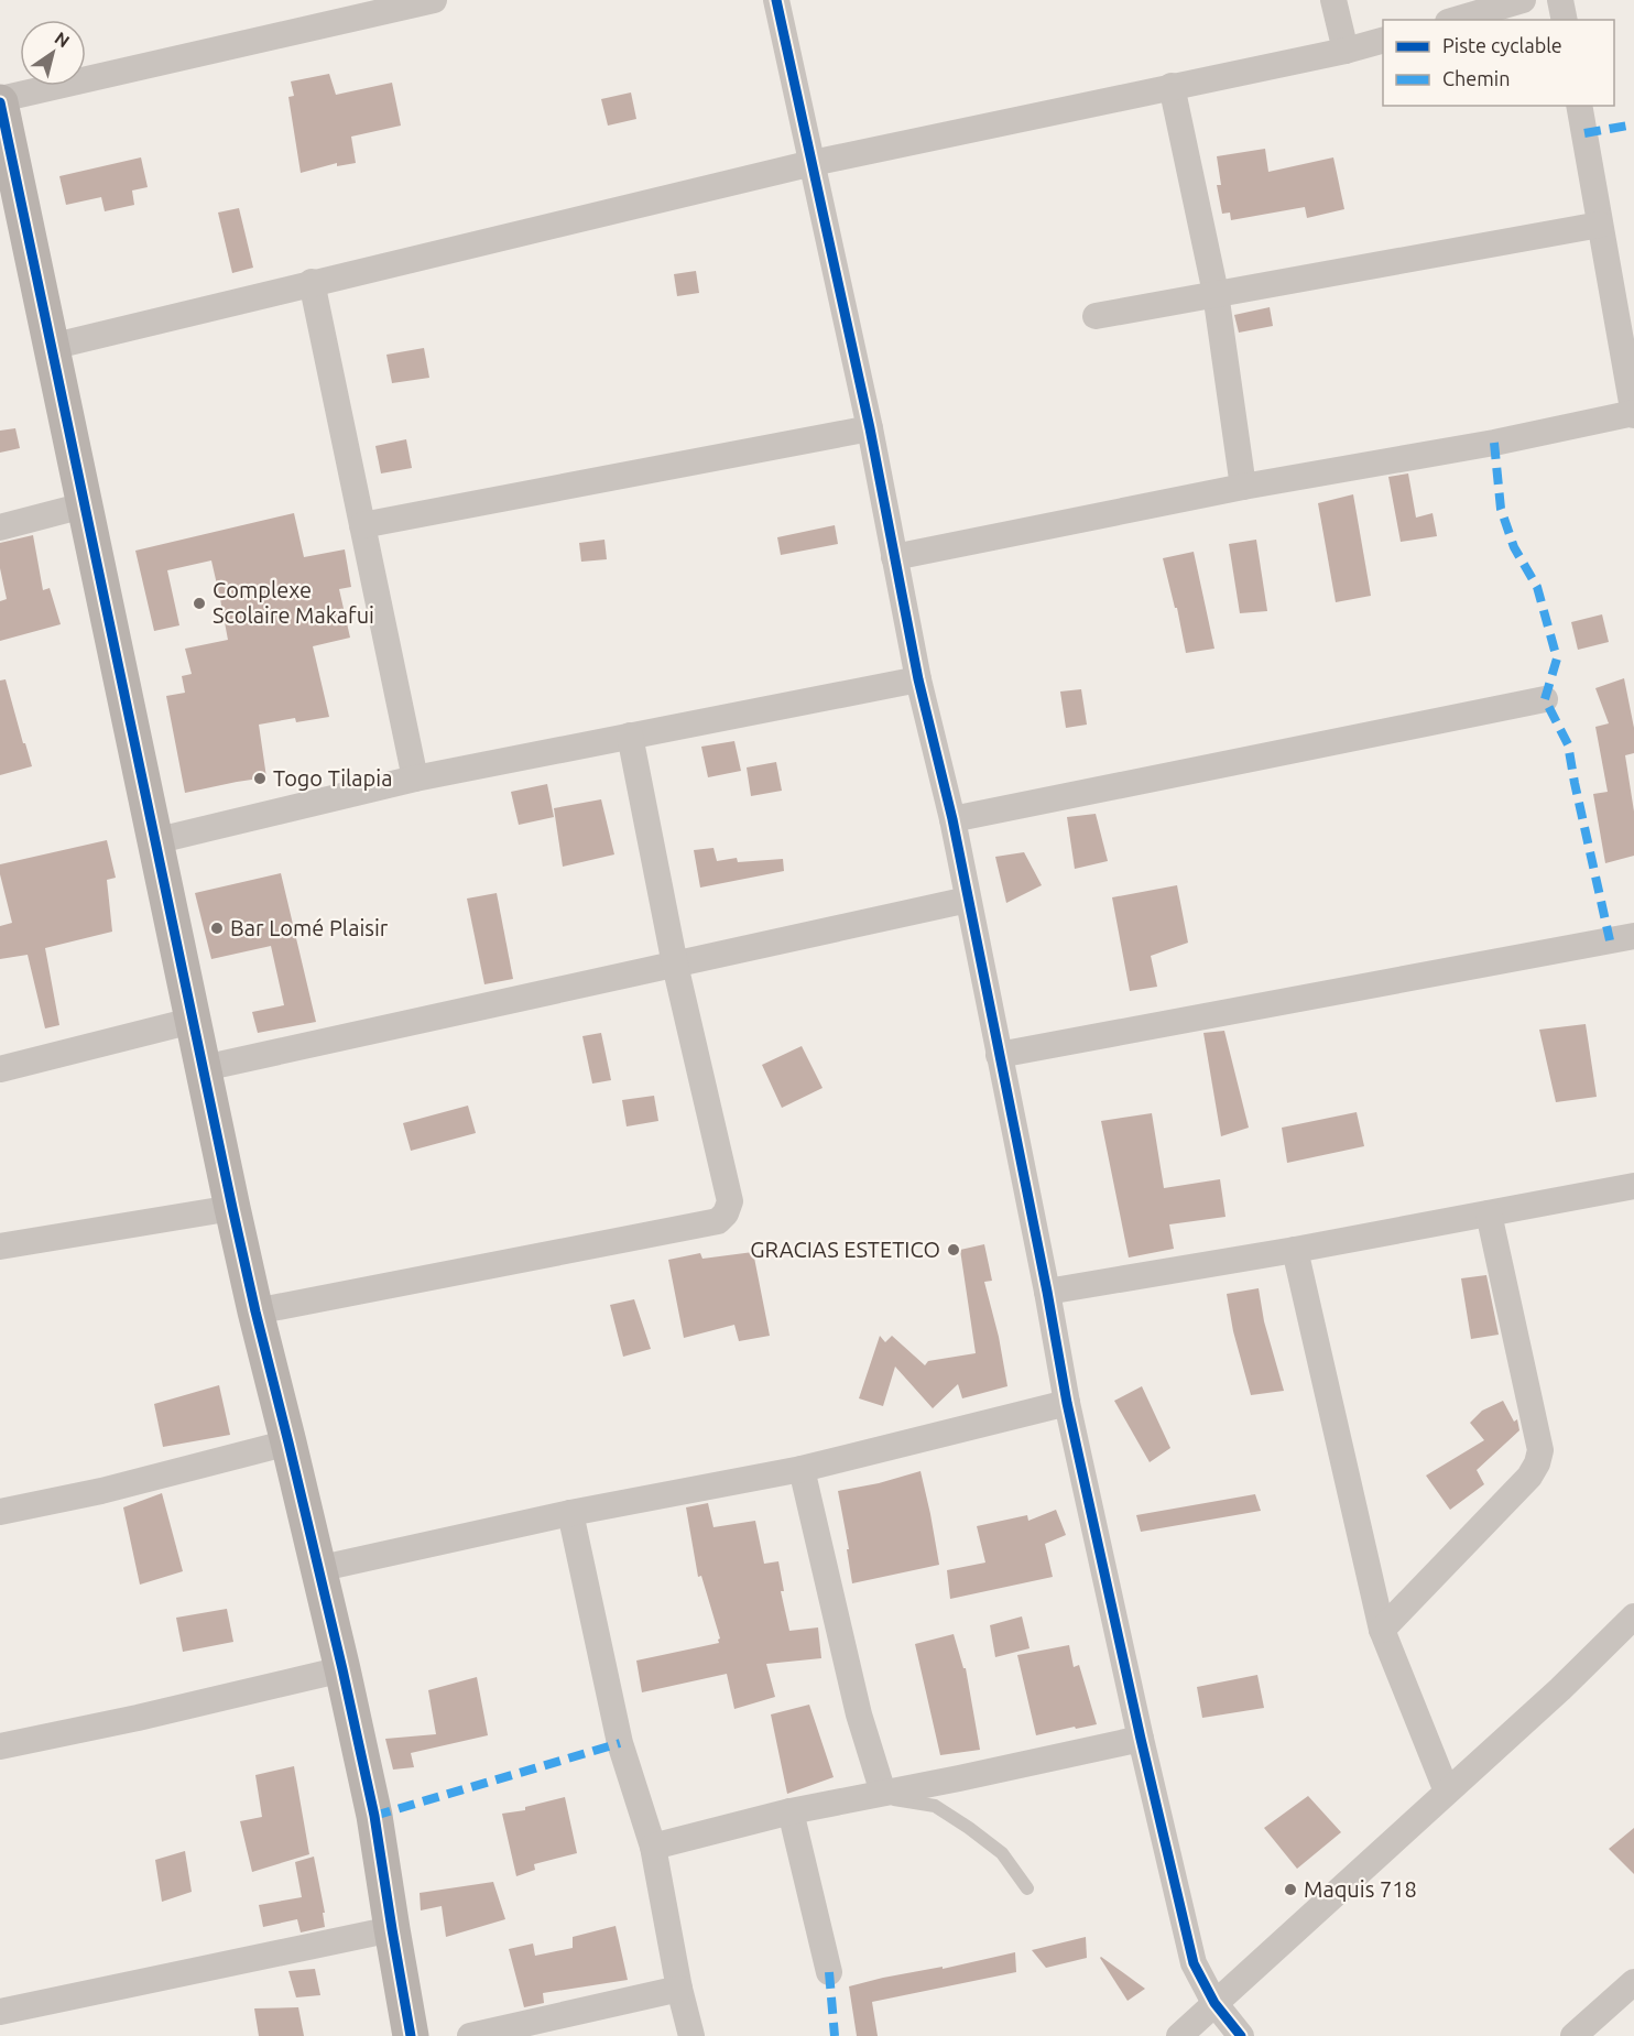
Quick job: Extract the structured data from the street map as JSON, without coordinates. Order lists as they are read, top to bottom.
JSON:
{
  "places": [
    "Complexe Scolaire Makafui",
    "Togo Tilapia",
    "Bar Lomé Plaisir",
    "GRACIAS ESTETICO",
    "Maquis 718"
  ],
  "legend": ["Piste cyclable", "Chemin"],
  "north": "top right"
}
